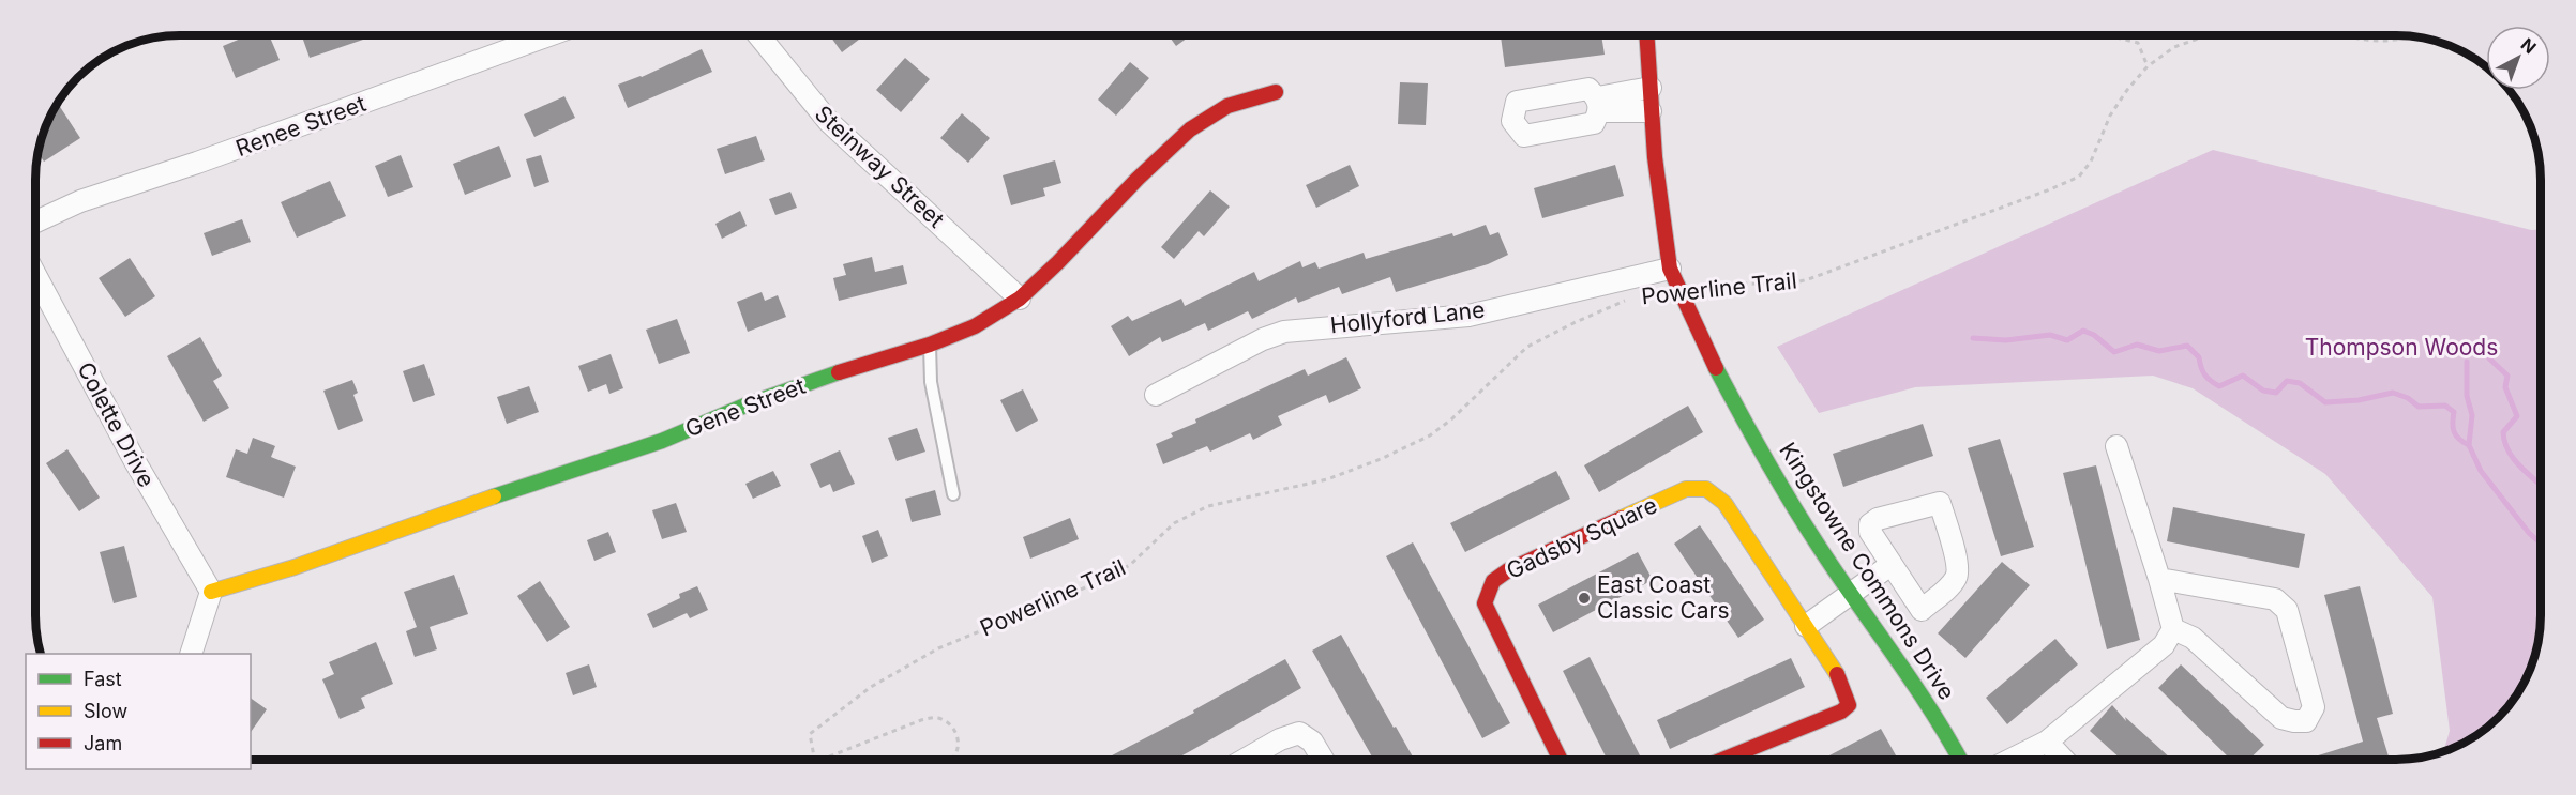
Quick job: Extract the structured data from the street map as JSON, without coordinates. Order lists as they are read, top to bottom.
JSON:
{
  "streets": {
    "street": [
      "Renee Street",
      "Steinway Street",
      "Hollyford Lane",
      "Gene Street",
      "Colette Drive",
      "Gadsby Square",
      "Kingstowne Commons Drive"
    ],
    "path": ["Powerline Trail"]
  },
  "crossings": [
    ["Steinway Street", "Gene Street"],
    ["Powerline Trail", "Kingstowne Commons Drive"],
    ["Hollyford Lane", "Kingstowne Commons Drive"],
    ["Gene Street", "Colette Drive"]
  ],
  "parks": ["Thompson Woods"],
  "places": ["East Coast Classic Cars"],
  "legend": ["Fast", "Slow", "Jam"],
  "north": "top right"
}
